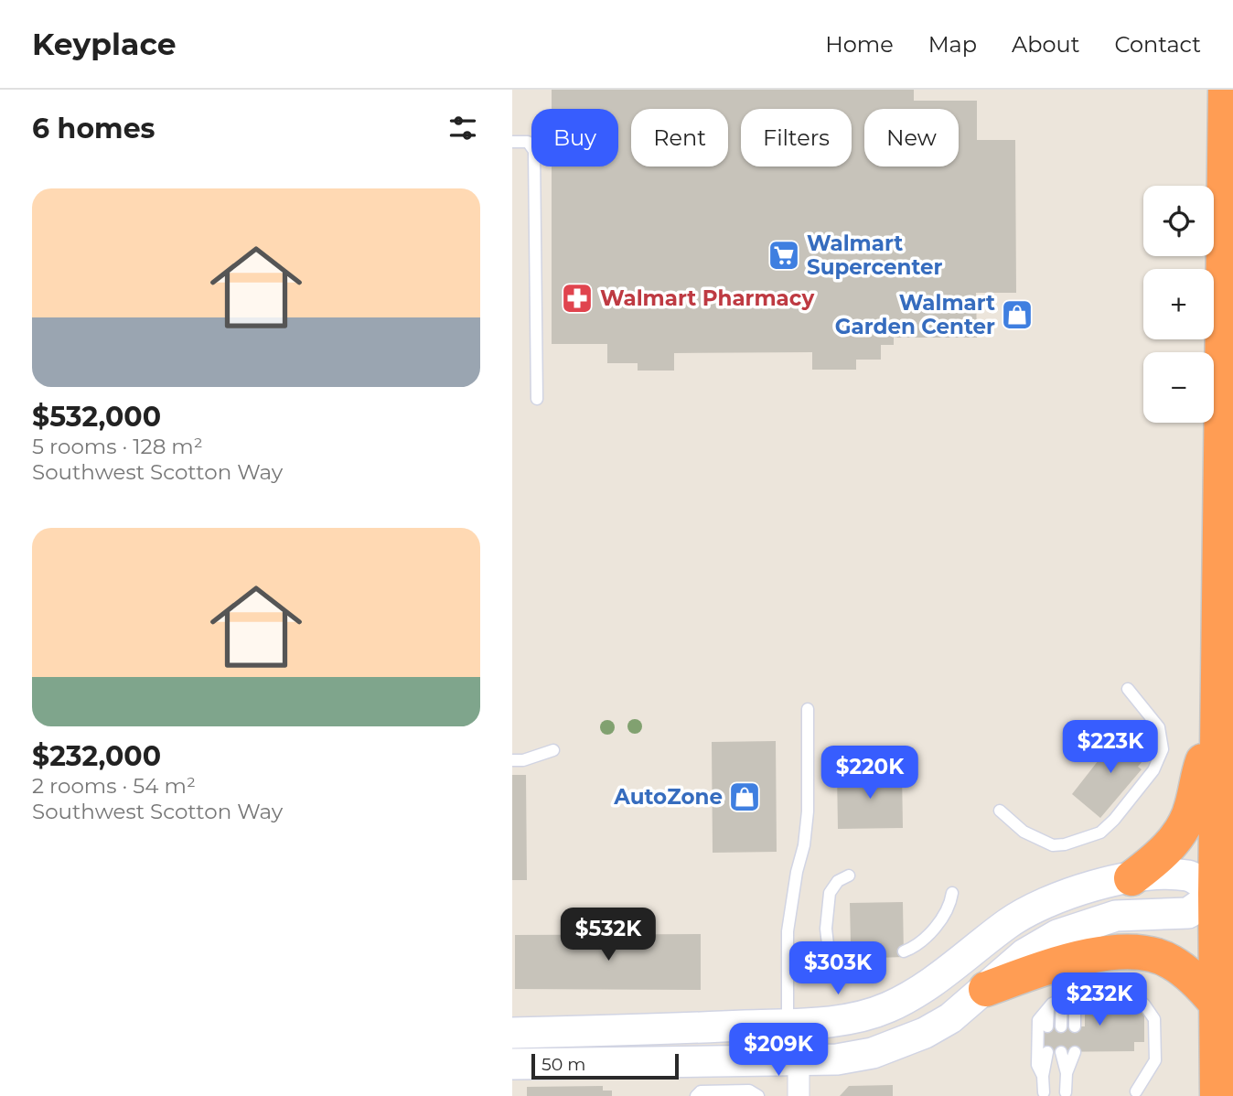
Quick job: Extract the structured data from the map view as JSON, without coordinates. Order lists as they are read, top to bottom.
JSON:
{
  "places": {
    "supermarket": ["Walmart Supercenter"],
    "pharmacy": ["Walmart Pharmacy"],
    "shop": ["Walmart Garden Center", "AutoZone"]
  },
  "scale_bar": "50 m",
  "page": {
    "header": "Keyplace",
    "nav": [
      "Home",
      "Map",
      "About",
      "Contact"
    ],
    "heading": "6 homes",
    "chip": [
      "Buy",
      "Rent",
      "Filters",
      "New"
    ],
    "list": [
      {
        "name": "$532,000",
        "note": "5 rooms · 128 m² · Southwest Scotton Way"
      },
      {
        "name": "$232,000",
        "note": "2 rooms · 54 m² · Southwest Scotton Way"
      }
    ],
    "map_buttons": ["+", "−"],
    "price": [
      "$223K",
      "$220K",
      "$532K",
      "$303K",
      "$232K",
      "$209K"
    ],
    "scale": "50 m"
  }
}
